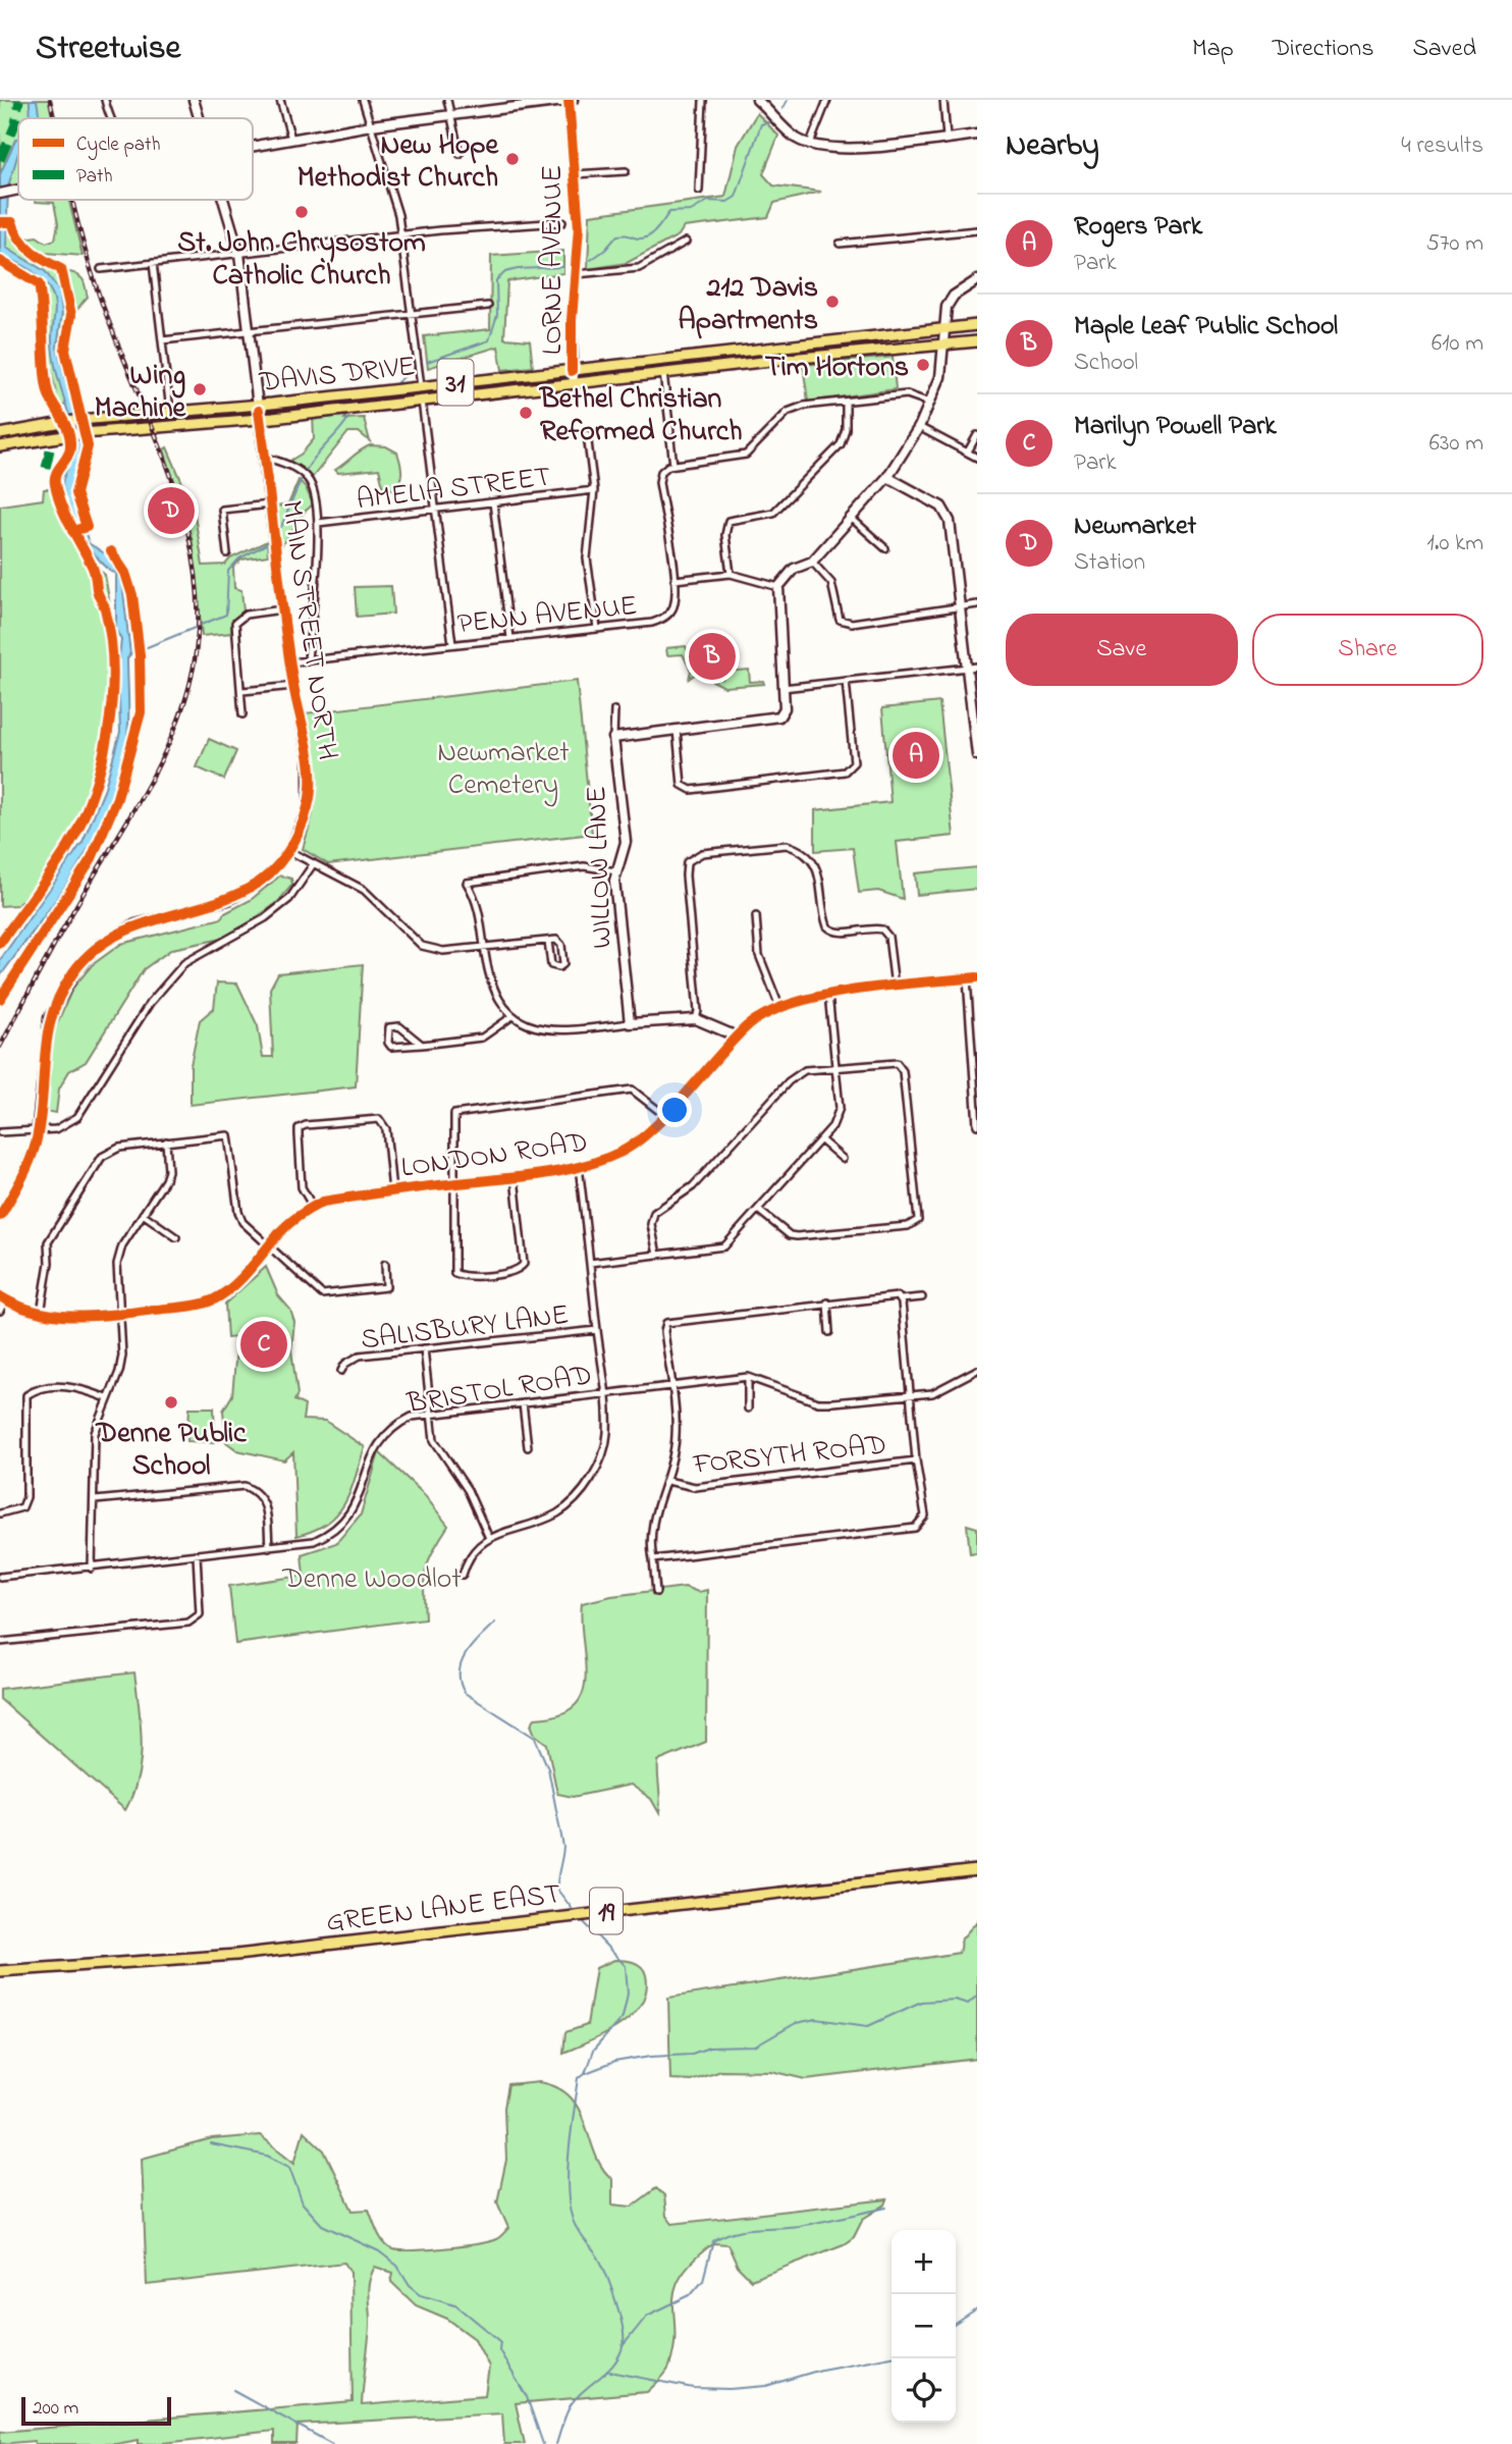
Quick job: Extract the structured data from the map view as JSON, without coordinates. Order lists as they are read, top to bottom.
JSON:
{
  "streets": {
    "main road": [
      "DAVIS DRIVE",
      "31",
      "GREEN LANE EAST",
      "19"
    ],
    "street": [
      "LORNE AVENUE",
      "AMELIA STREET",
      "PENN AVENUE",
      "MAIN STREET NORTH",
      "WILLOW LANE",
      "LONDON ROAD",
      "SALISBURY LANE",
      "BRISTOL ROAD",
      "FORSYTH ROAD"
    ]
  },
  "crossings": [
    ["LORNE AVENUE", "DAVIS DRIVE"],
    ["DAVIS DRIVE", "MAIN STREET NORTH"],
    ["PENN AVENUE", "MAIN STREET NORTH"]
  ],
  "parks": ["Newmarket Cemetery", "Denne Woodlot"],
  "places": [
    "New Hope Methodist Church",
    "St. John Chrysostom Catholic Church",
    "212 Davis Apartments",
    "Tim Hortons",
    "Wing Machine",
    "Bethel Christian Reformed Church",
    "Denne Public School"
  ],
  "legend": ["Cycle path", "Path"],
  "scale_bar": "200 m",
  "page": {
    "header": "Streetwise",
    "nav": ["Map", "Directions", "Saved"],
    "heading": ["Nearby", "4 results"],
    "list": [
      {
        "mark": "A",
        "name": "Rogers Park",
        "note": "Park",
        "value": "570 m"
      },
      {
        "mark": "B",
        "name": "Maple Leaf Public School",
        "note": "School",
        "value": "610 m"
      },
      {
        "mark": "C",
        "name": "Marilyn Powell Park",
        "note": "Park",
        "value": "630 m"
      },
      {
        "mark": "D",
        "name": "Newmarket",
        "note": "Station",
        "value": "1.0 km"
      }
    ],
    "pins": [
      "D",
      "B",
      "A",
      "C"
    ],
    "buttons": ["Save", "Share"],
    "map_buttons": ["+", "−"],
    "scale": "200 m"
  }
}
